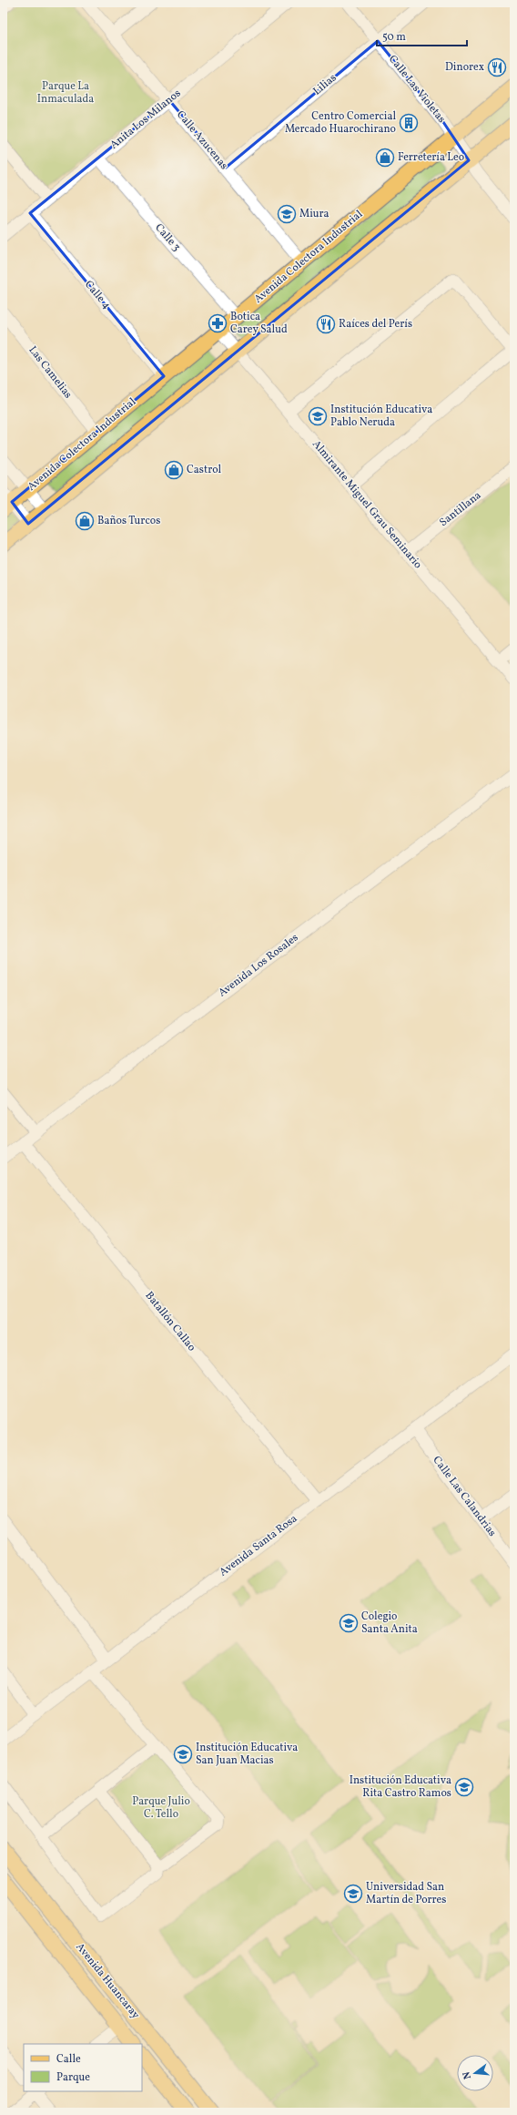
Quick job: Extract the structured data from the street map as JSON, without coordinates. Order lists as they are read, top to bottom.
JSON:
{
  "streets": {
    "main road": ["Avenida Colectora Industrial", "Avenida Huancaray"],
    "street": [
      "Lilias",
      "Calle Las Violetas",
      "Anita Los Milanos",
      "Calle Azucenas",
      "Calle 3",
      "Calle 4",
      "Las Camelias",
      "Almirante Miguel Grau Seminario",
      "Santillana",
      "Avenida Los Rosales",
      "Batallón Callao",
      "Calle Las Calandrias",
      "Avenida Santa Rosa"
    ]
  },
  "crossings": [
    ["Lilias", "Calle Las Violetas"],
    ["Lilias", "Calle Azucenas"],
    ["Calle Las Violetas", "Avenida Colectora Industrial"],
    ["Anita Los Milanos", "Calle Azucenas"],
    ["Anita Los Milanos", "Calle 3"],
    ["Anita Los Milanos", "Calle 4"],
    ["Calle Azucenas", "Avenida Colectora Industrial"],
    ["Calle 3", "Avenida Colectora Industrial"],
    ["Avenida Colectora Industrial", "Calle 4"],
    ["Avenida Colectora Industrial", "Las Camelias"],
    ["Avenida Colectora Industrial", "Almirante Miguel Grau Seminario"],
    ["Almirante Miguel Grau Seminario", "Santillana"],
    ["Avenida Los Rosales", "Batallón Callao"],
    ["Batallón Callao", "Avenida Santa Rosa"],
    ["Calle Las Calandrias", "Avenida Santa Rosa"]
  ],
  "parks": ["Parque La Inmaculada", "Parque Julio C. Tello"],
  "places": {
    "restaurant": ["Dinorex", "Raíces del Perís"],
    "building": ["Centro Comercial Mercado Huarochirano"],
    "shop": ["Ferretería Leo", "Castrol", "Baños Turcos"],
    "school or university": [
      "Miura",
      "Institución Educativa Pablo Neruda",
      "Colegio Santa Anita",
      "Institución Educativa San Juan Macias",
      "Institución Educativa Rita Castro Ramos",
      "Universidad San Martín de Porres"
    ],
    "pharmacy": ["Botica Carey Salud"]
  },
  "legend": ["Calle", "Parque"],
  "scale_bar": "50 m",
  "north": "left"
}
